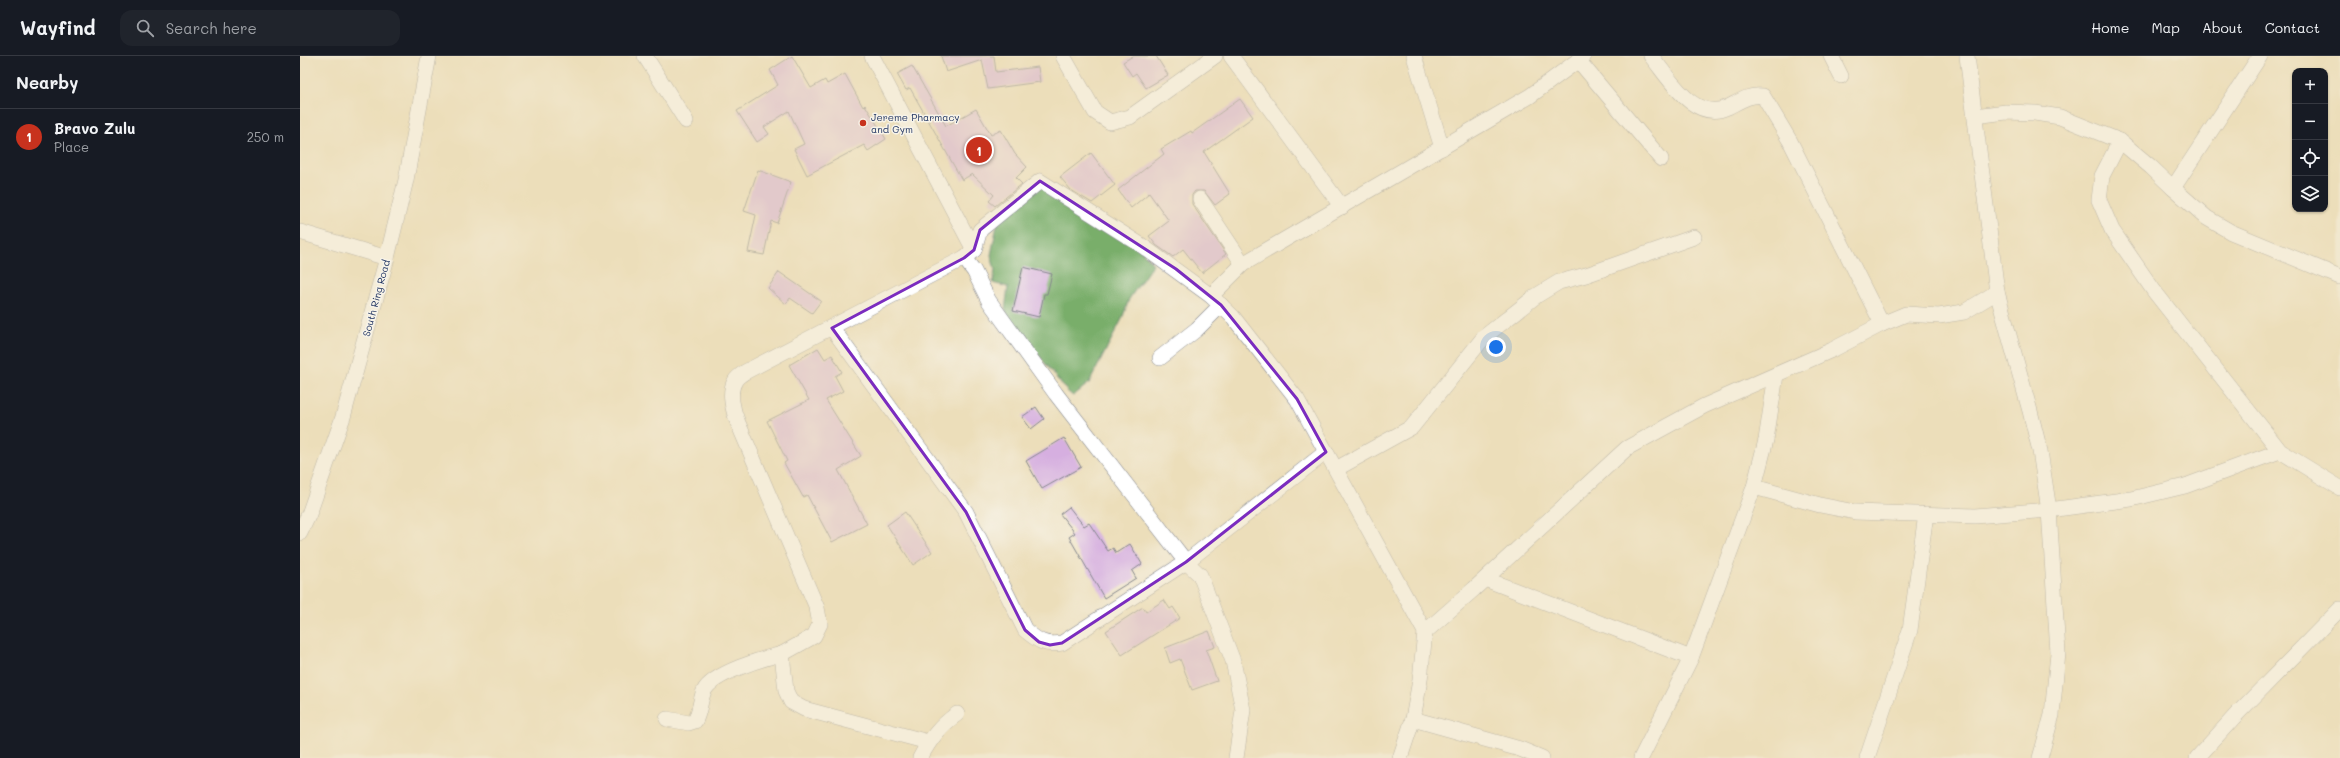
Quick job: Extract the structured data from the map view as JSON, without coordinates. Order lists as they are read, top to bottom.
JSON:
{
  "streets": {
    "street": ["South Ring Road"]
  },
  "places": ["Jereme Pharmacy and Gym"],
  "page": {
    "header": "Wayfind",
    "search": "Search here",
    "nav": [
      "Home",
      "Map",
      "About",
      "Contact"
    ],
    "heading": "Nearby",
    "map_buttons": ["+", "−"],
    "list": [
      {
        "mark": "1",
        "name": "Bravo Zulu",
        "note": "Place",
        "value": "250 m"
      }
    ],
    "pins": "1"
  }
}
